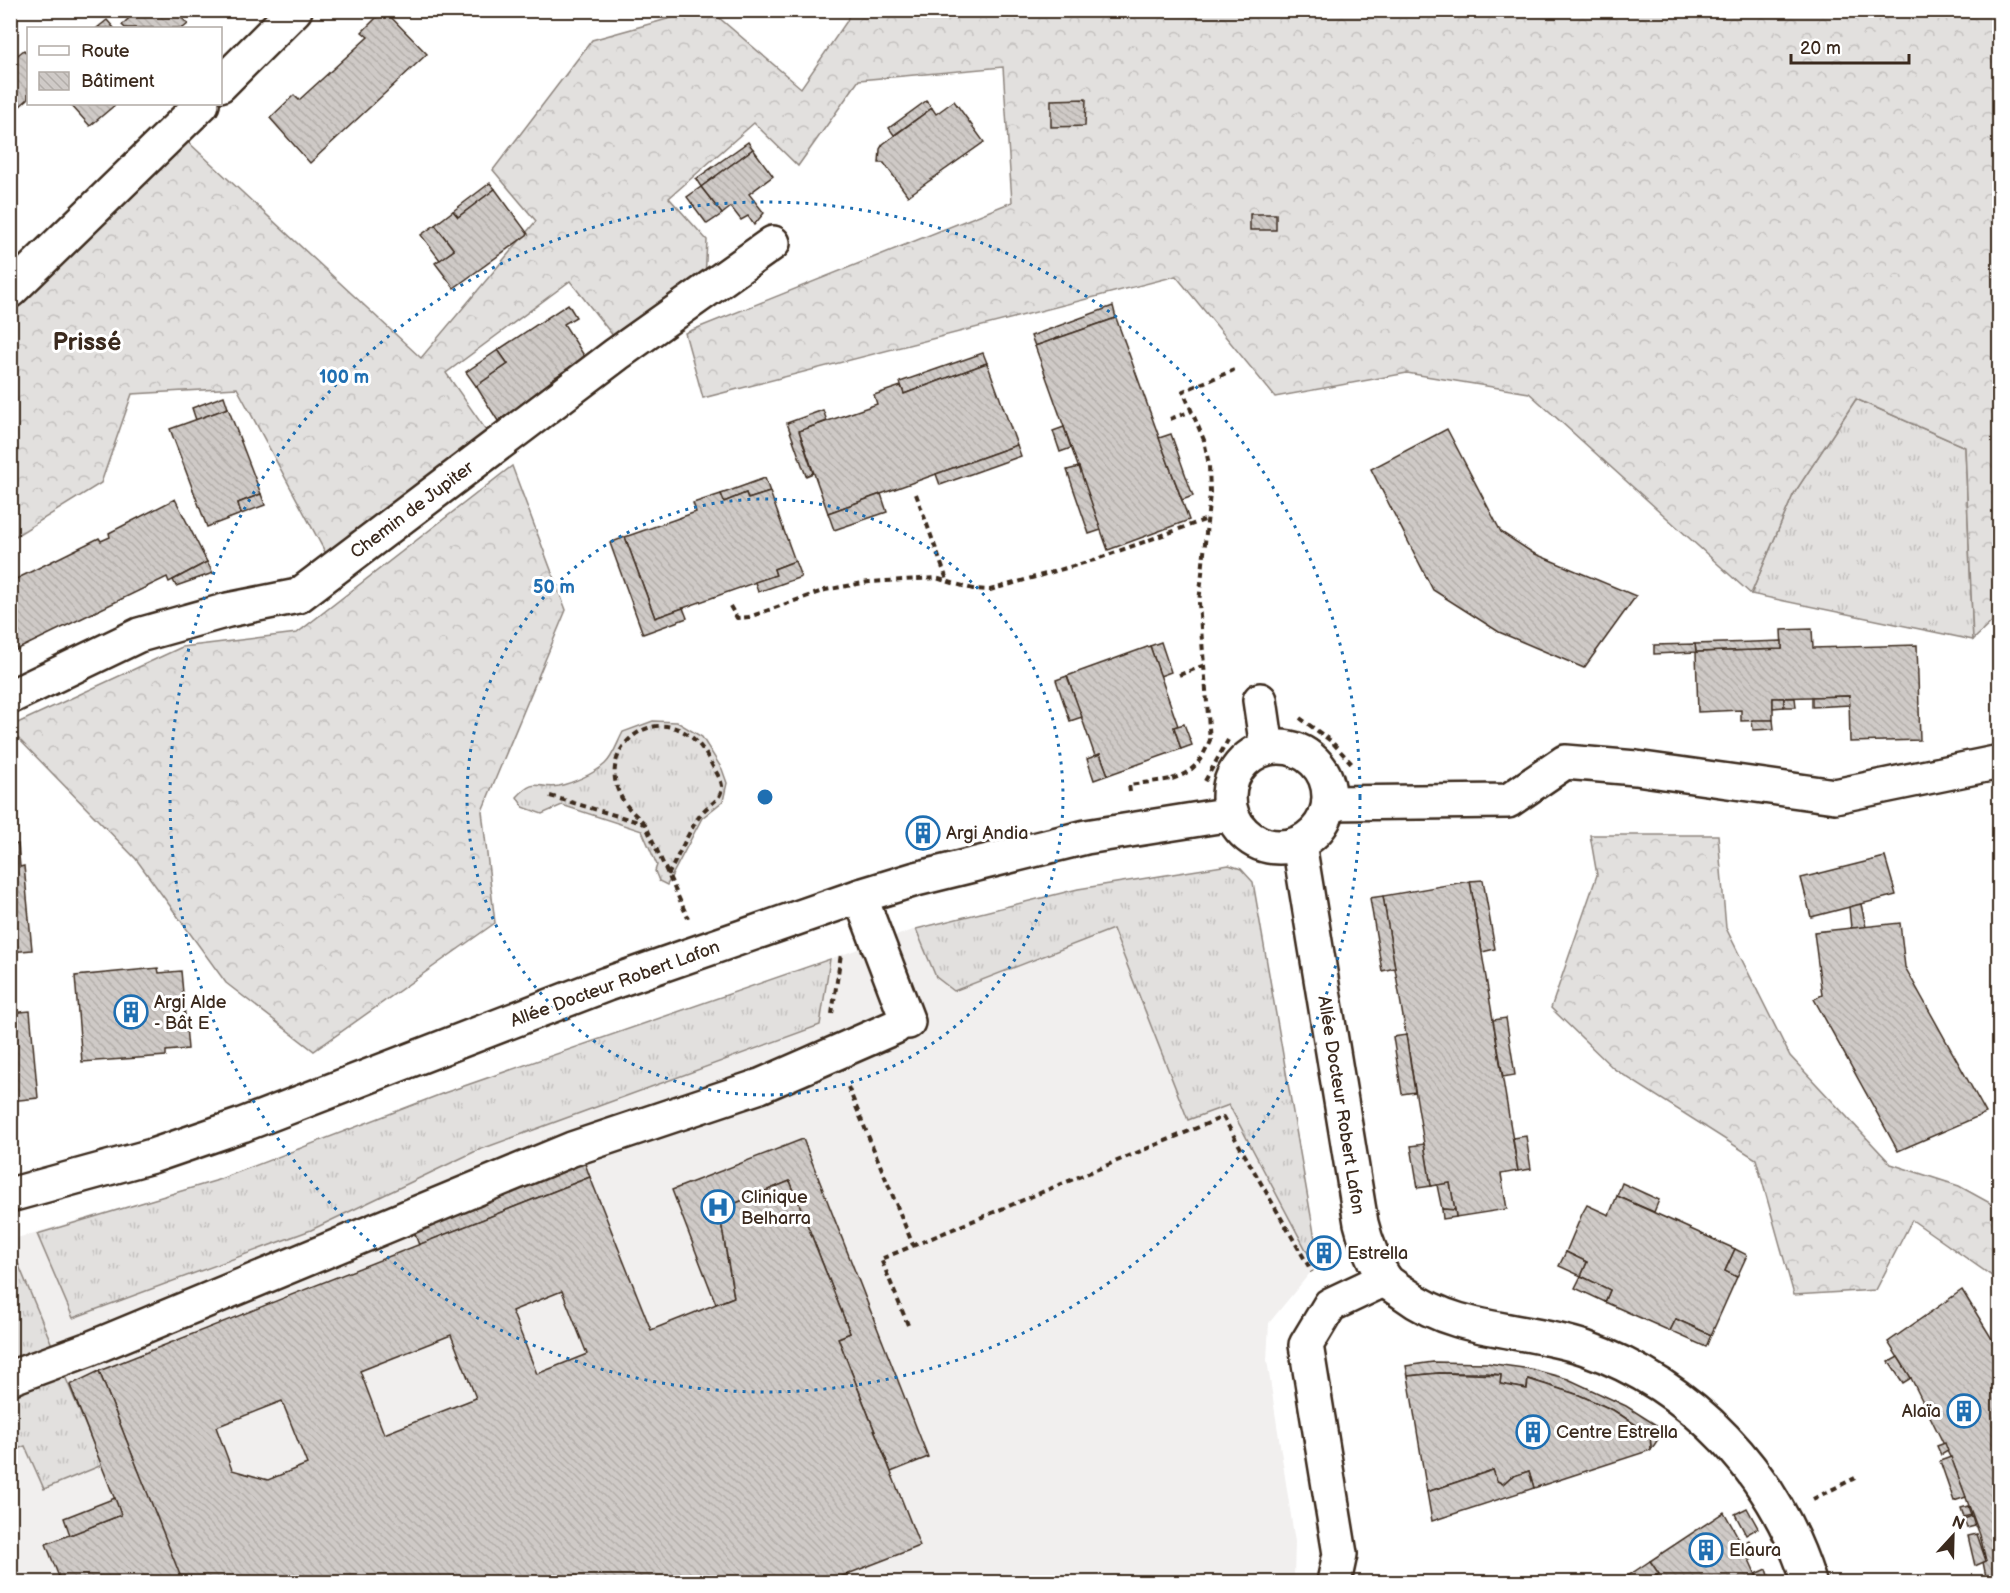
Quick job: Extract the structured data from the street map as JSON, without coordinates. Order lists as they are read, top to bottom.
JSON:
{
  "streets": {
    "street": ["Chemin de Jupiter", "Allée Docteur Robert Lafon"]
  },
  "districts": ["Prissé"],
  "places": {
    "building": [
      "Argi Andia",
      "Argi Alde - Bât E",
      "Estrella",
      "Alaïa",
      "Centre Estrella",
      "Elaura"
    ],
    "hospital": ["Clinique Belharra"]
  },
  "legend": ["Route", "Bâtiment"],
  "scale_bar": "20 m",
  "north": "top",
  "rings": ["100 m", "50 m"]
}
